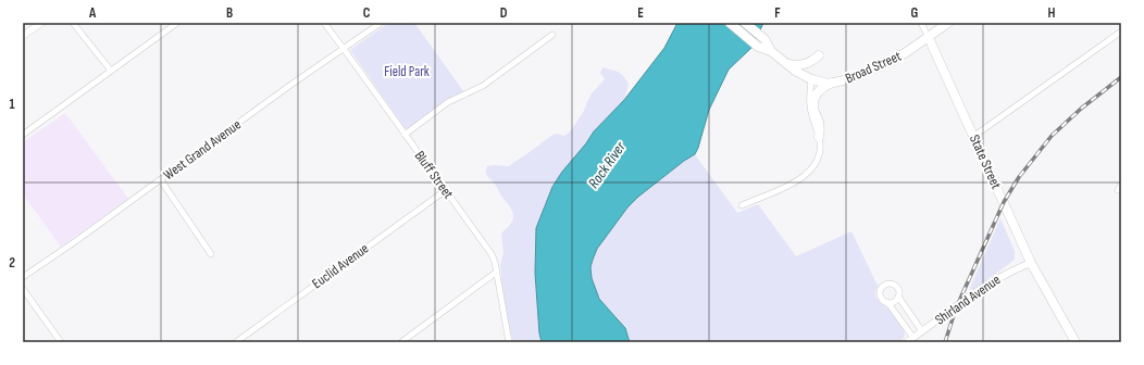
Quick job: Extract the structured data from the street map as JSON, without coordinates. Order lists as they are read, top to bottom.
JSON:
{
  "streets": {
    "main road": ["Broad Street", "State Street"],
    "street": [
      "West Grand Avenue",
      "Bluff Street",
      "Euclid Avenue",
      "Shirland Avenue"
    ]
  },
  "crossings": [
    ["Broad Street", "State Street"],
    ["West Grand Avenue", "Bluff Street"],
    ["State Street", "Shirland Avenue"],
    ["Bluff Street", "Euclid Avenue"]
  ],
  "water": ["Rock River"],
  "parks": ["Field Park"],
  "grid": {
    "columns": [
      "A",
      "B",
      "C",
      "D",
      "E",
      "F",
      "G",
      "H"
    ],
    "rows": ["1", "2"]
  }
}
